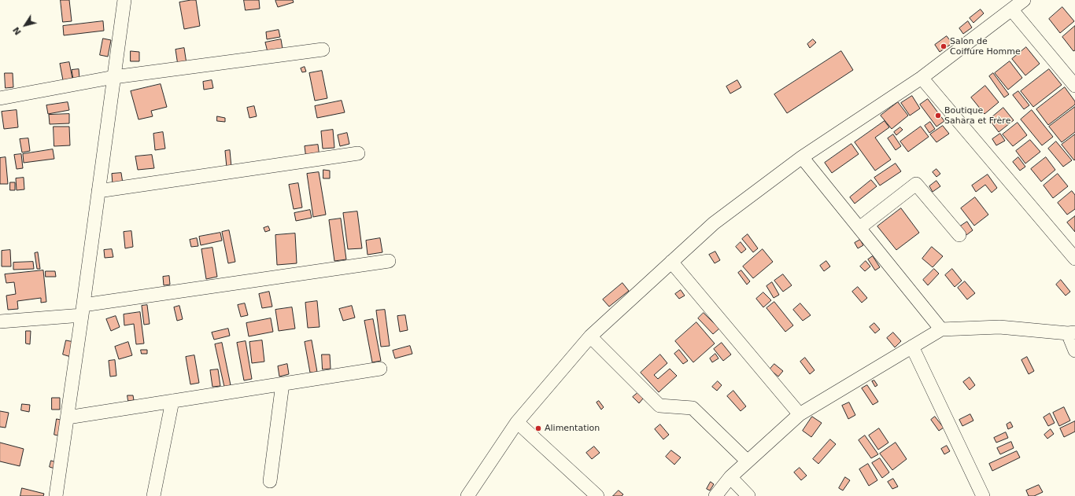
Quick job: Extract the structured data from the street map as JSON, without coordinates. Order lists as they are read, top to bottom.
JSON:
{
  "places": ["Salon de Coiffure Homme", "Boutique Sahara et Frère", "Alimentation"],
  "north": "bottom left"
}
